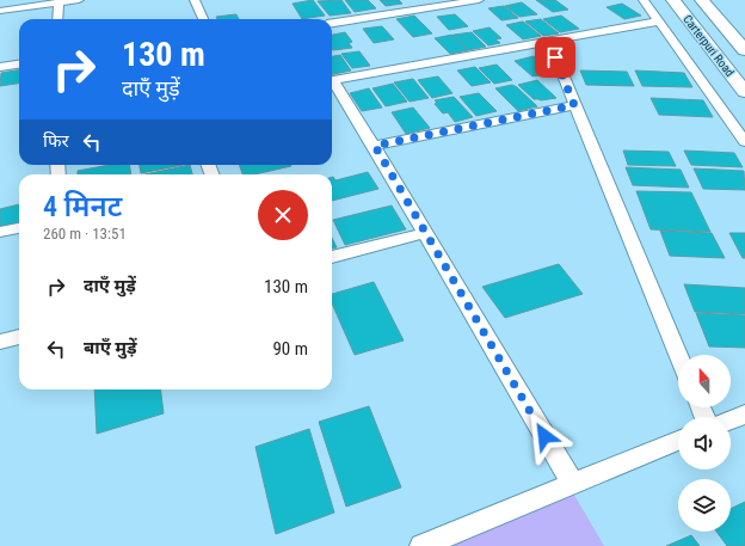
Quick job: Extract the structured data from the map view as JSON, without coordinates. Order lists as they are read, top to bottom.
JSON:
{
  "streets": {
    "main road": ["Carterpuri Road"]
  },
  "north": "top",
  "page": {
    "turn": ["130 m", "दाएँ मुड़ें"],
    "then": "फिर",
    "heading": ["4 मिनट", "260 m · 13:51"],
    "list": [
      {
        "name": "दाएँ मुड़ें",
        "value": "130 m"
      },
      {
        "name": "बाएँ मुड़ें",
        "value": "90 m"
      }
    ]
  }
}
